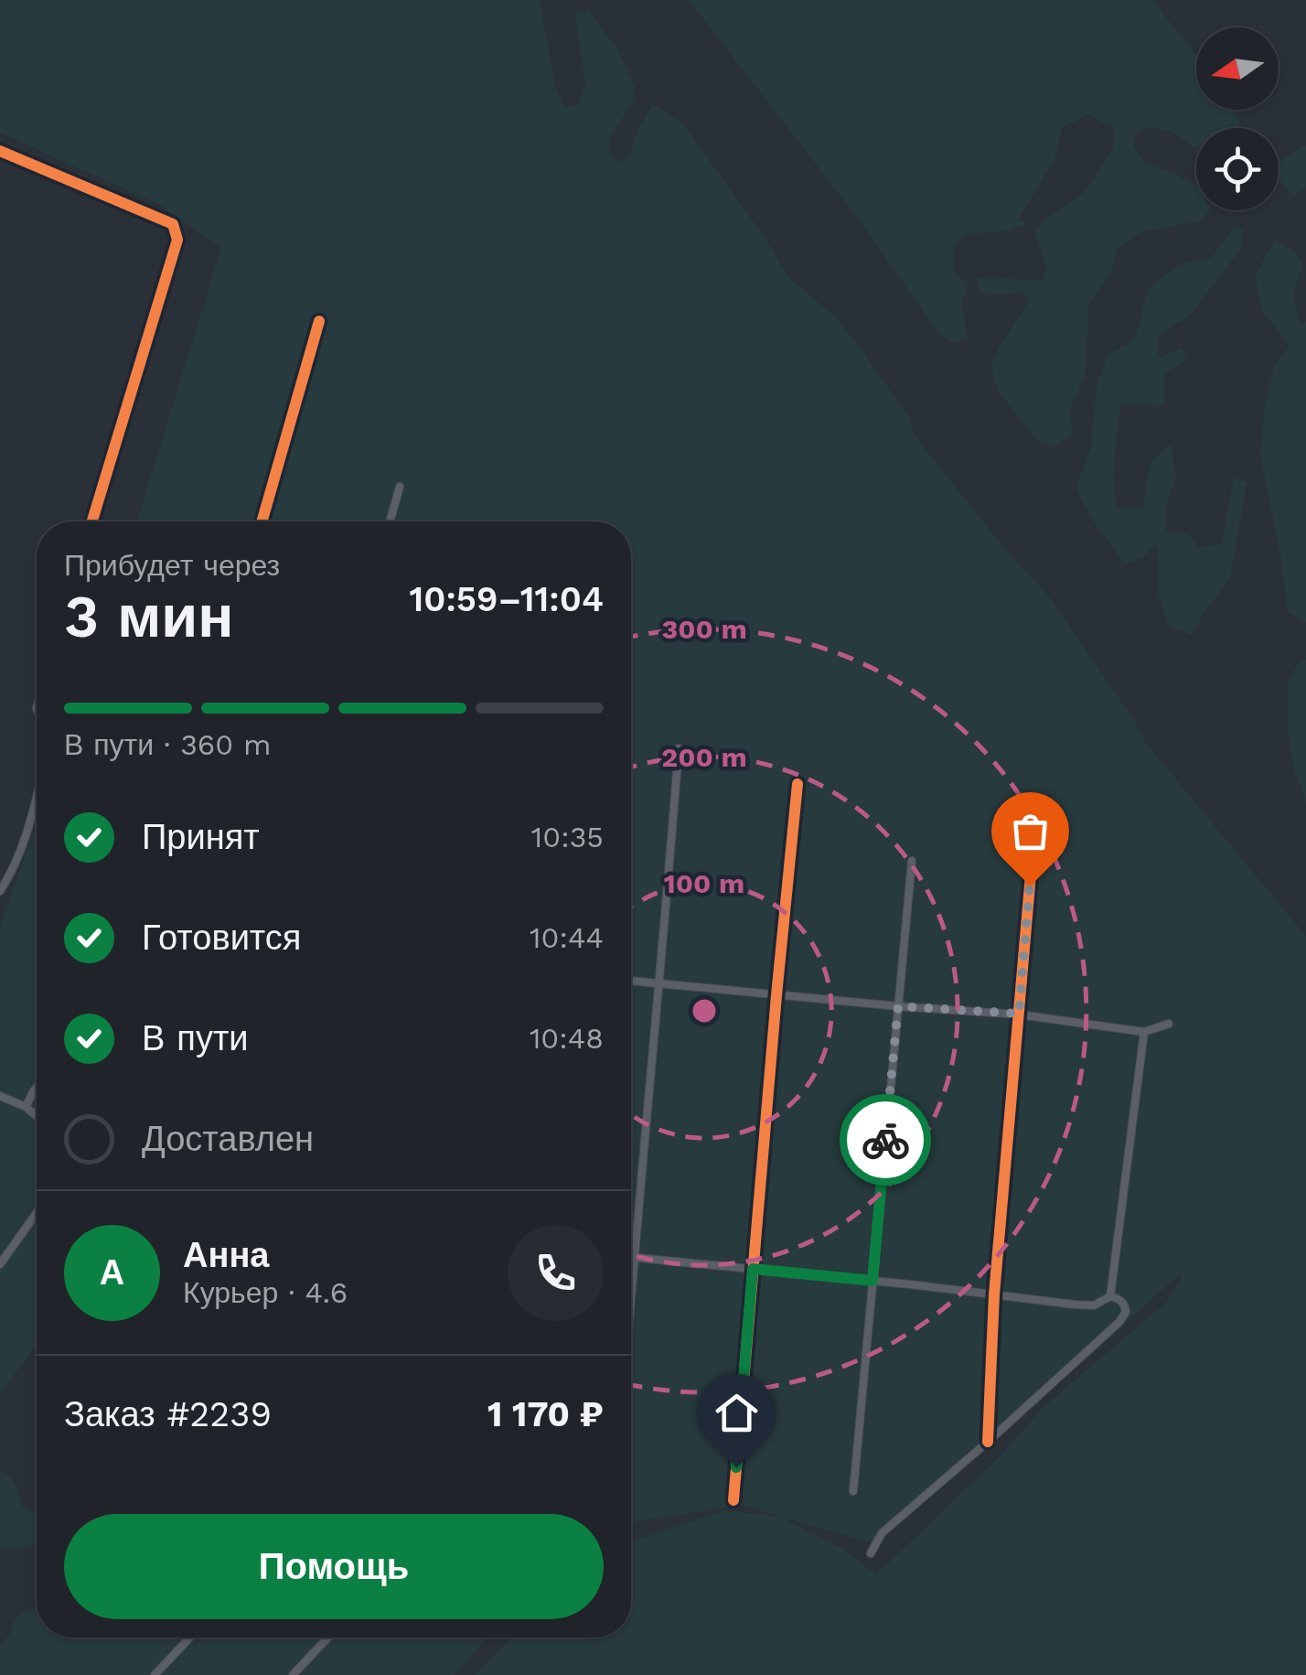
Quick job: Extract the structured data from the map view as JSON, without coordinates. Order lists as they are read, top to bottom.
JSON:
{
  "north": "left",
  "page": {
    "heading": ["3 мин", "Прибудет через", "10:59–11:04"],
    "panel": [
      "Анна",
      "Курьер · 4.6",
      "Заказ #2239",
      "1 170 ₽"
    ],
    "bar": "В пути · 360 m",
    "list": [
      ["Принят", "10:35"],
      ["Готовится", "10:44"],
      ["В пути", "10:48"],
      "Доставлен"
    ],
    "round": "А",
    "buttons": "Помощь"
  },
  "rings": ["300 m", "200 m", "100 m"]
}
